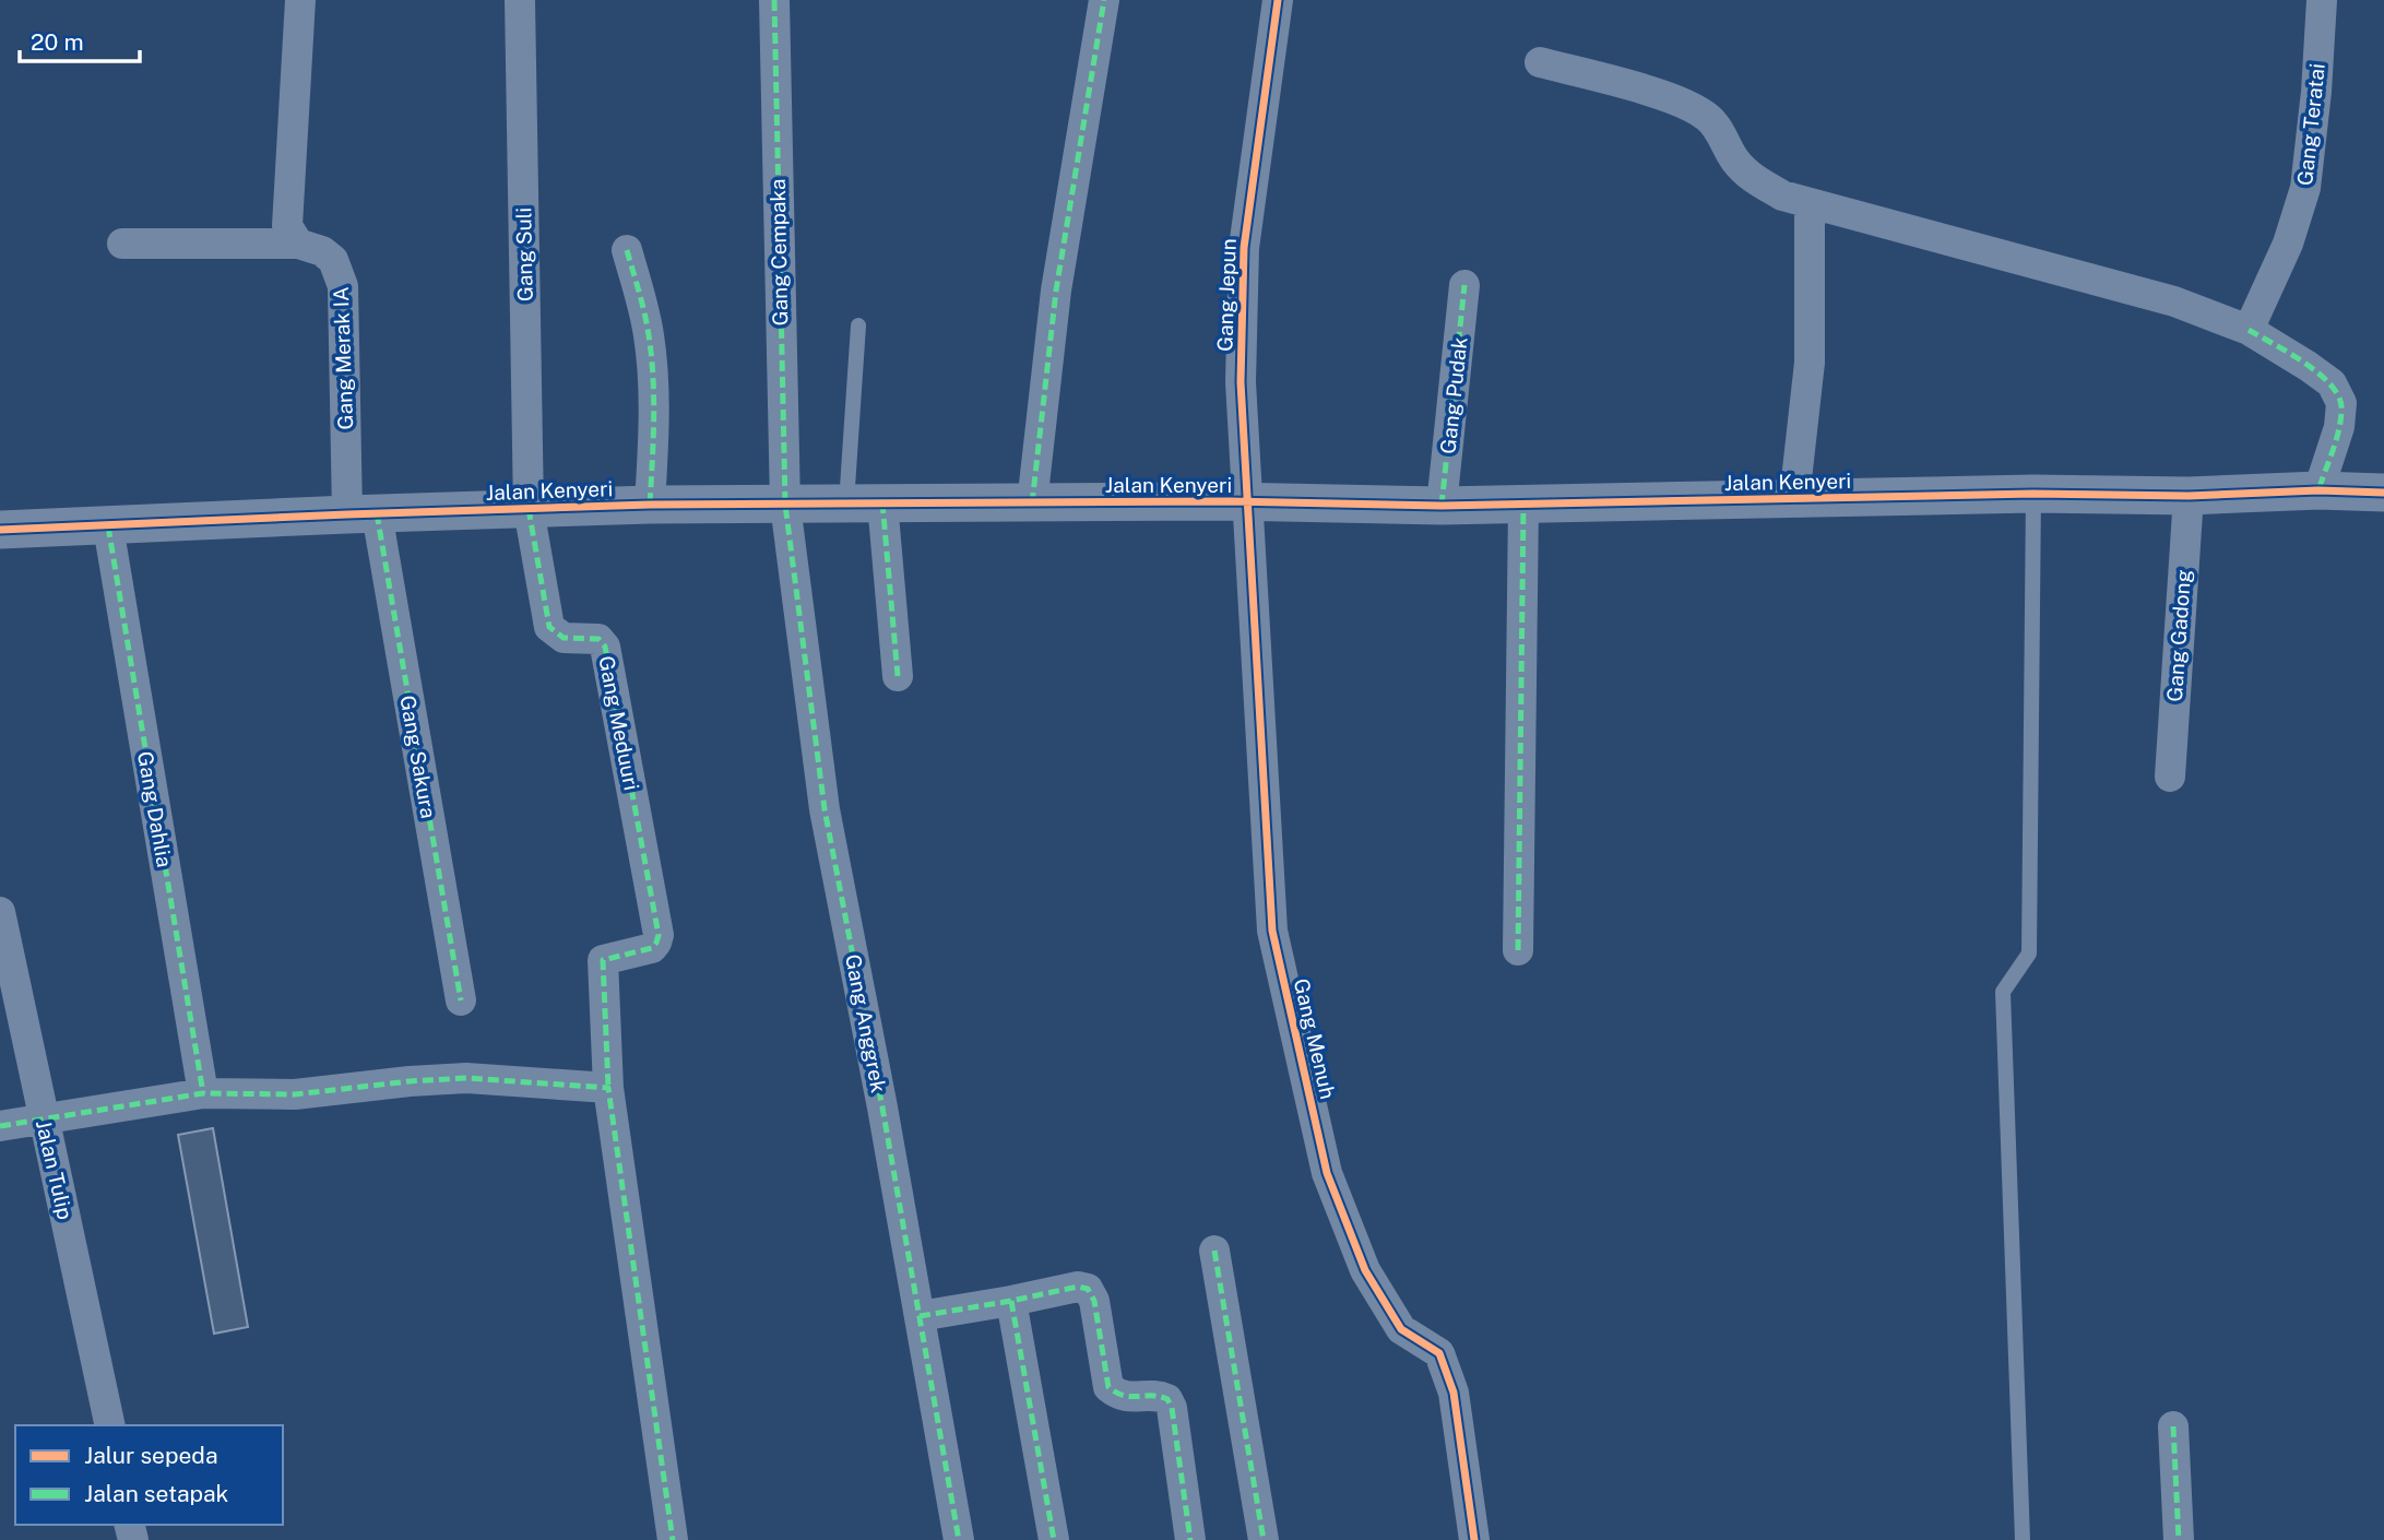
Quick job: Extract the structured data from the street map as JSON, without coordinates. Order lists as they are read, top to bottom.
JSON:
{
  "streets": {
    "street": [
      "Gang Teratai",
      "Gang Cempaka",
      "Gang Suli",
      "Gang Jepun",
      "Gang Merak IA",
      "Gang Pudak",
      "Jalan Kenyeri",
      "Gang Gadong",
      "Gang Meduuri",
      "Gang Sakura",
      "Gang Dahlia",
      "Gang Anggrek",
      "Gang Menuh",
      "Jalan Tulip"
    ]
  },
  "crossings": [
    ["Gang Cempaka", "Jalan Kenyeri"],
    ["Gang Cempaka", "Gang Anggrek"],
    ["Gang Suli", "Jalan Kenyeri"],
    ["Gang Suli", "Gang Meduuri"],
    ["Gang Jepun", "Jalan Kenyeri"],
    ["Gang Jepun", "Gang Menuh"],
    ["Gang Merak IA", "Jalan Kenyeri"],
    ["Gang Merak IA", "Gang Sakura"],
    ["Gang Pudak", "Jalan Kenyeri"],
    ["Jalan Kenyeri", "Gang Gadong"],
    ["Jalan Kenyeri", "Gang Meduuri"],
    ["Jalan Kenyeri", "Gang Sakura"],
    ["Jalan Kenyeri", "Gang Dahlia"],
    ["Jalan Kenyeri", "Gang Anggrek"],
    ["Jalan Kenyeri", "Gang Menuh"]
  ],
  "legend": ["Jalur sepeda", "Jalan setapak"],
  "scale_bar": "20 m"
}
